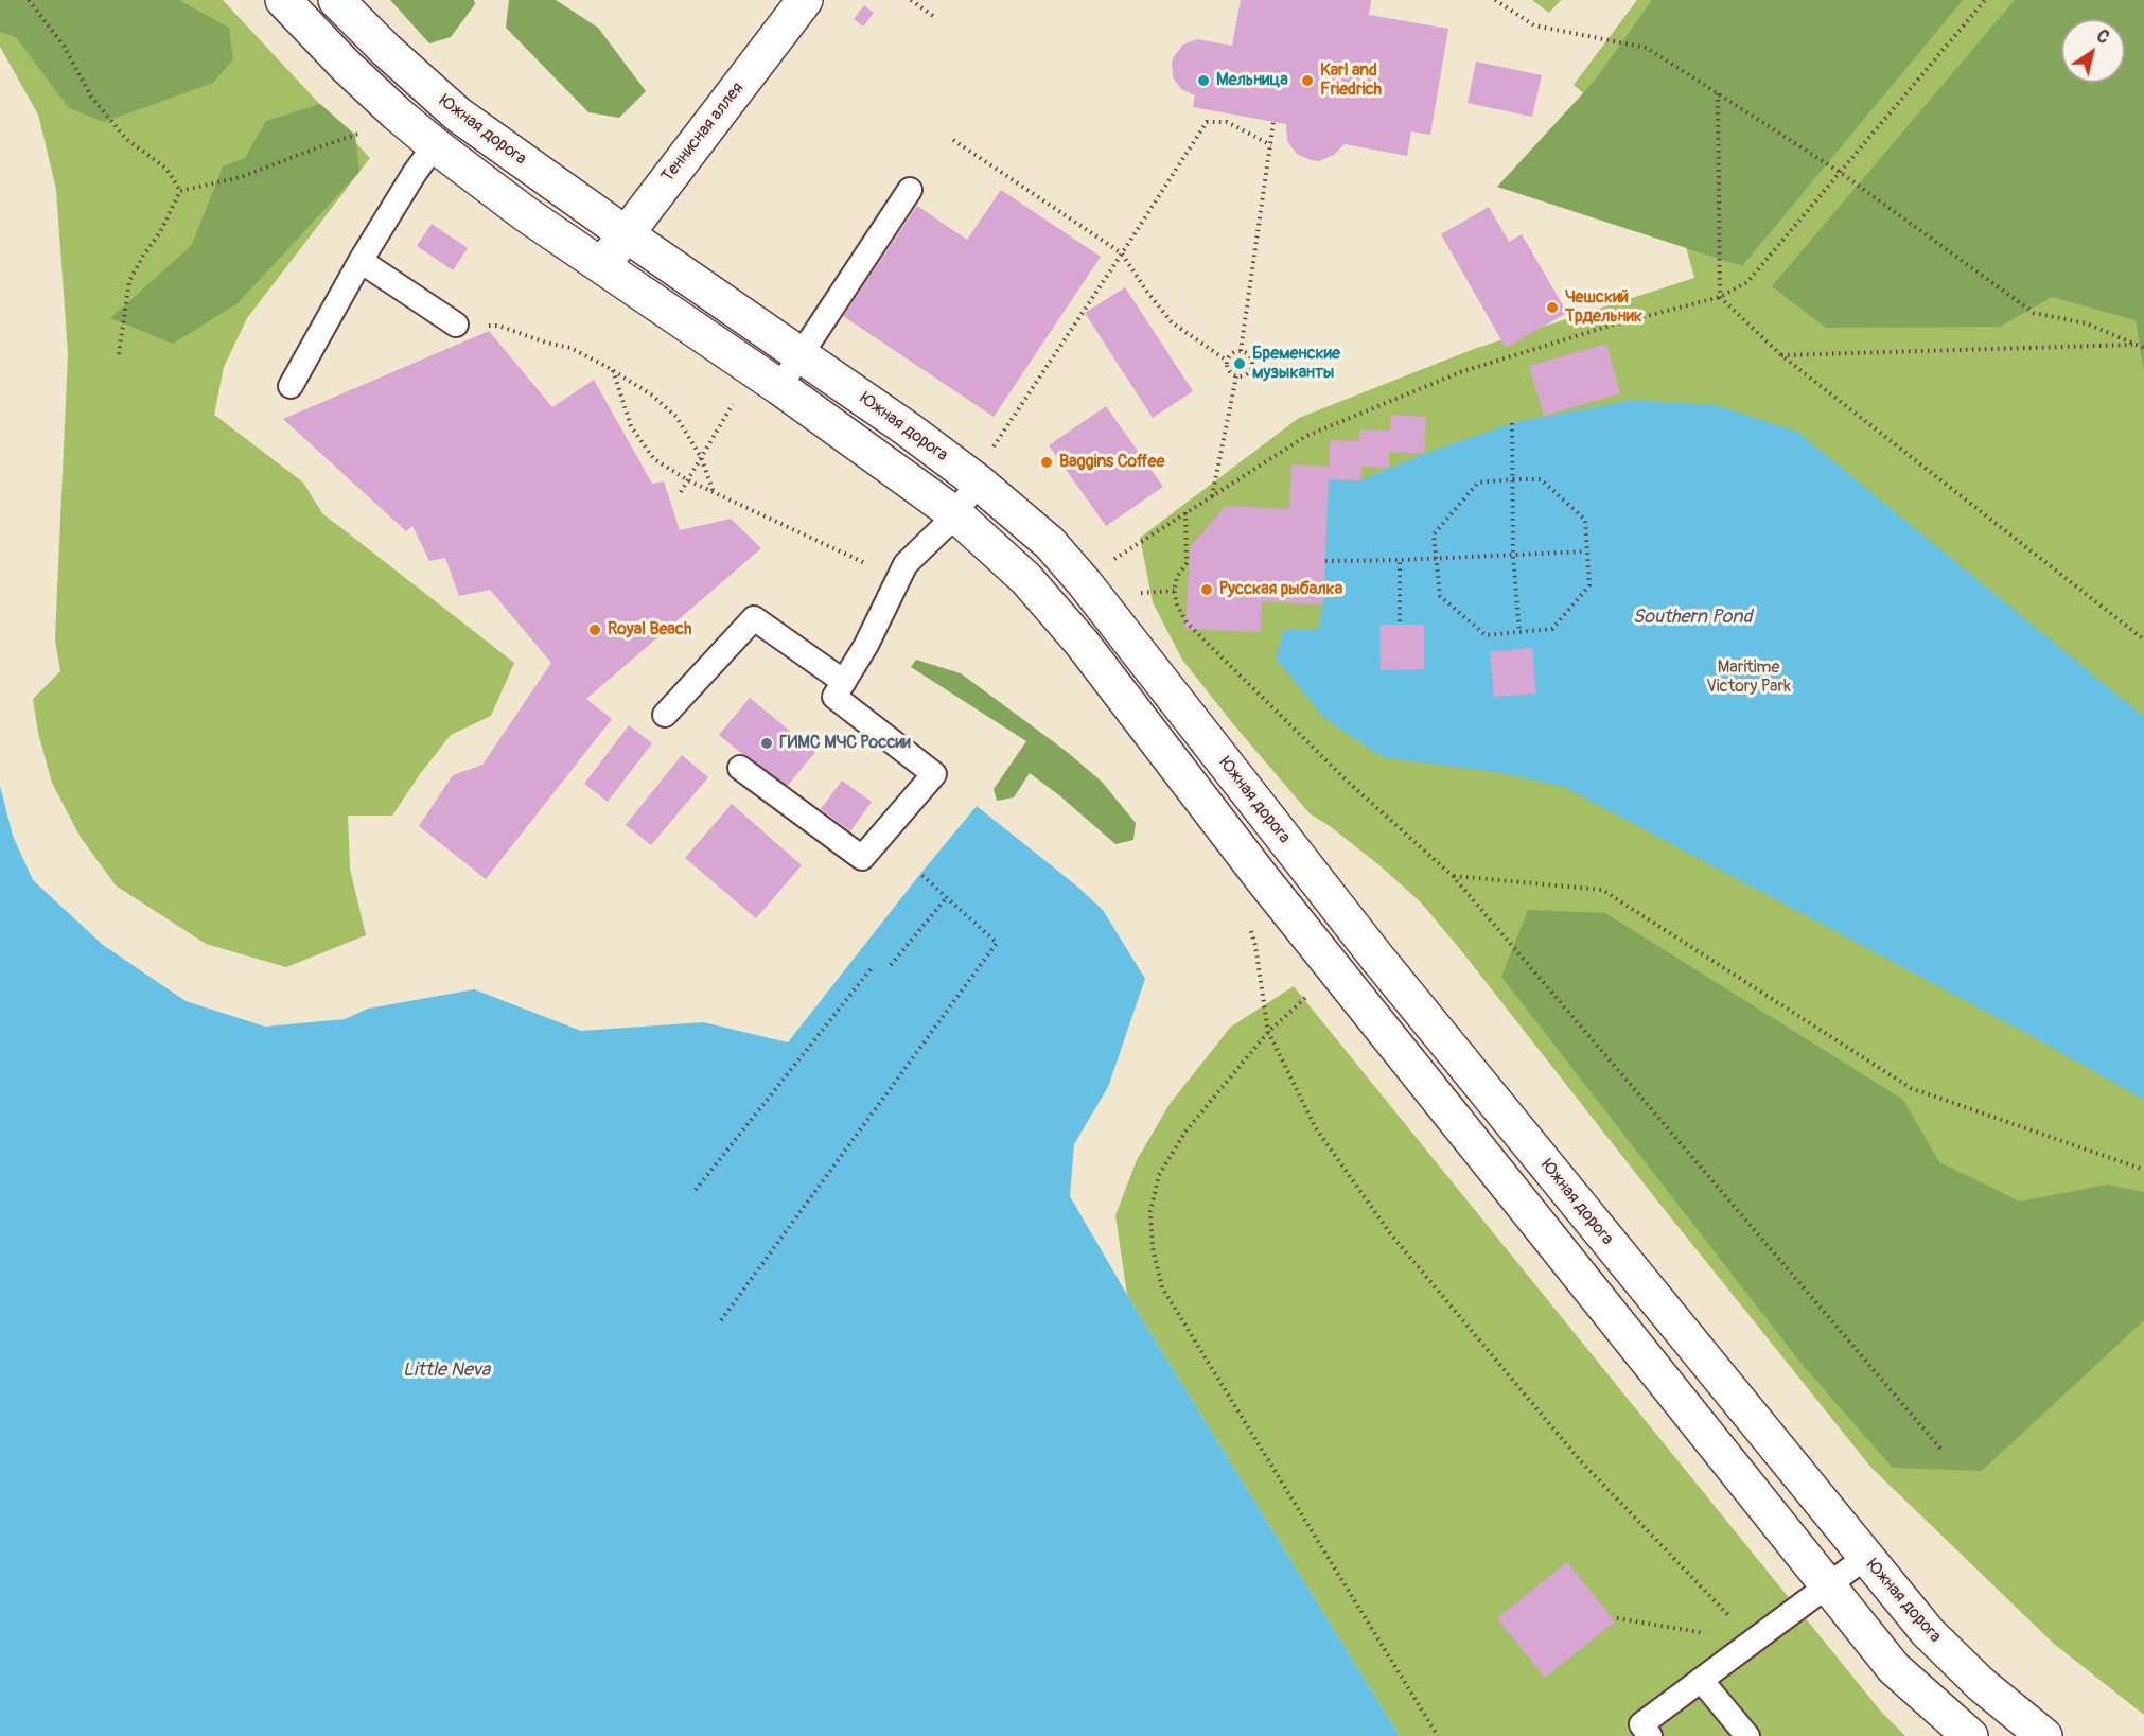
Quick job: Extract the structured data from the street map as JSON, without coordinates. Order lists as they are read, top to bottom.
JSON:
{
  "streets": {
    "street": ["Южная дорога", "Теннисная аллея"]
  },
  "crossings": [
    ["Южная дорога", "Теннисная аллея"]
  ],
  "water": ["Southern Pond", "Little Neva"],
  "parks": ["Maritime Victory Park"],
  "places": [
    "Мельница",
    "Karl and Friedrich",
    "Чешский Трдельник",
    "Бременские музыканты",
    "Baggins Coffee",
    "Русская рыбалка",
    "Royal Beach",
    "ГИМС МЧС России"
  ],
  "north": "top right"
}
